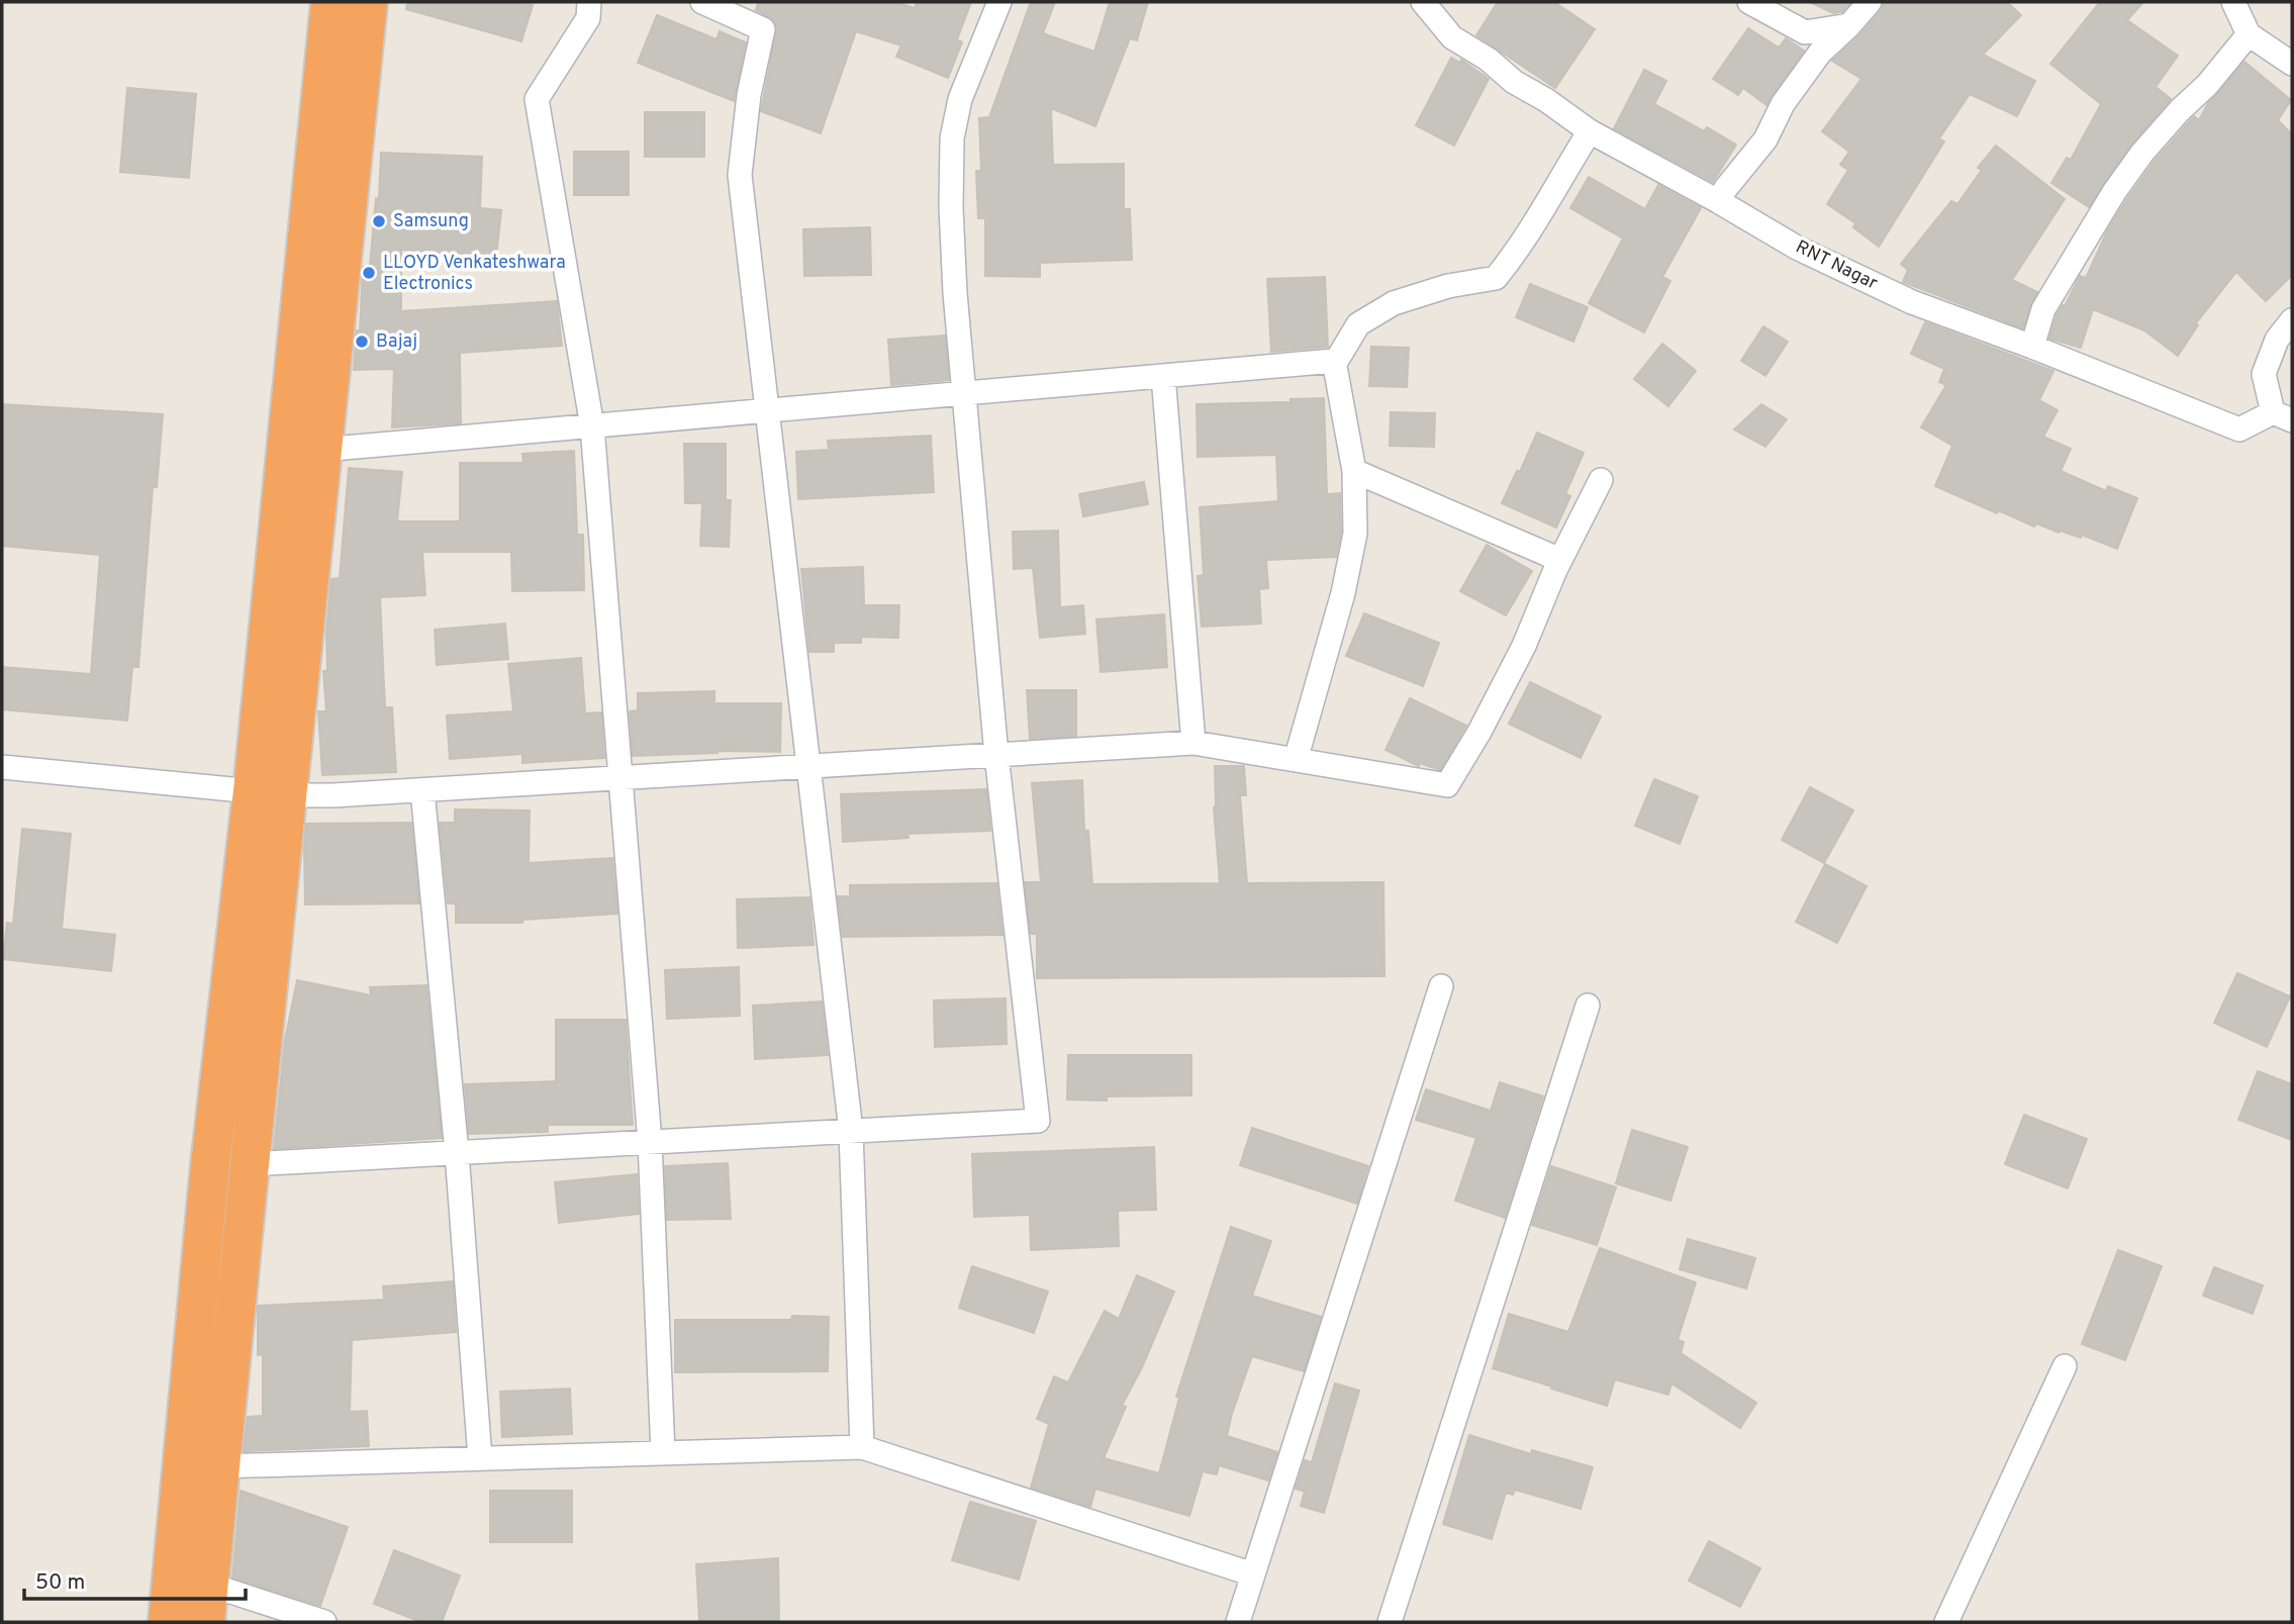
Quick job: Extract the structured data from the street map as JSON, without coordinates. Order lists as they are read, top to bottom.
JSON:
{
  "streets": {
    "street": ["RNT Nagar"]
  },
  "places": ["Samsung", "LLOYD Venkateshwara Electronics", "Bajaj"],
  "scale_bar": "50 m"
}
